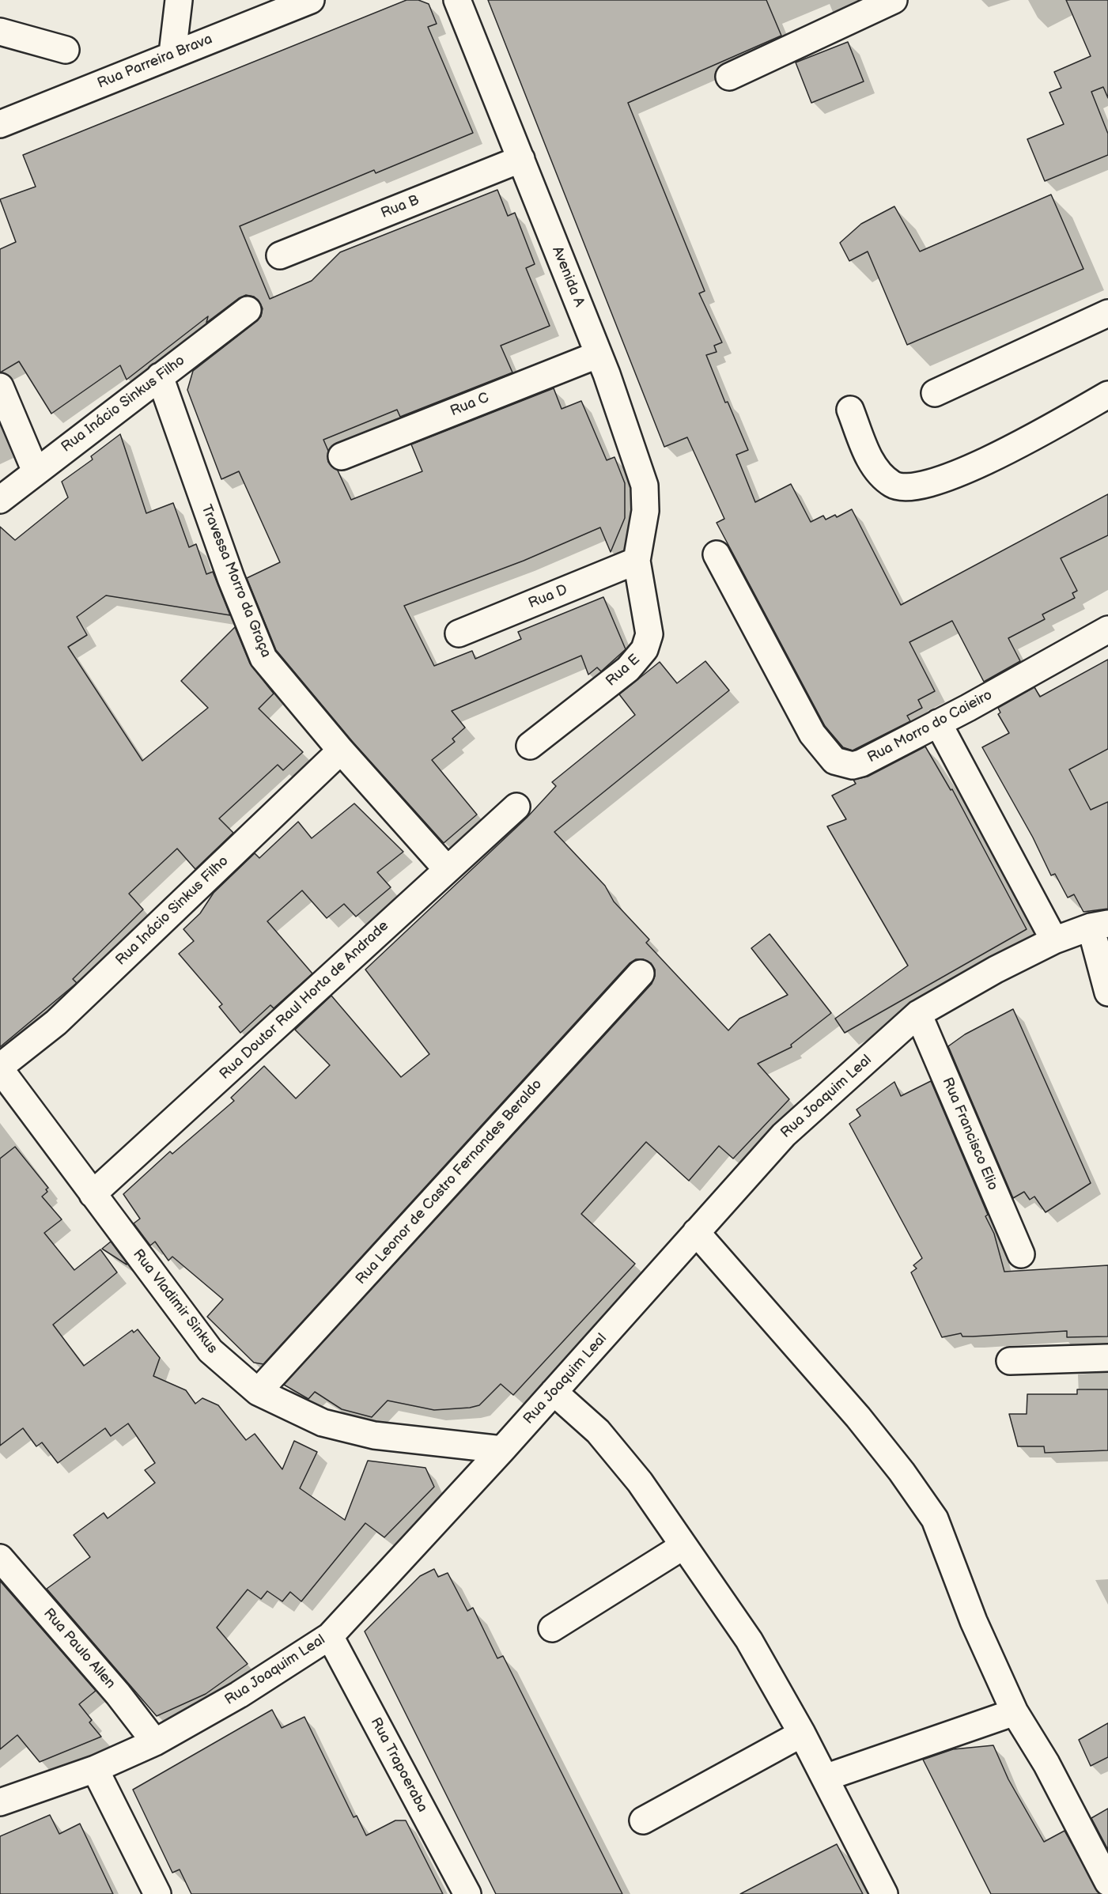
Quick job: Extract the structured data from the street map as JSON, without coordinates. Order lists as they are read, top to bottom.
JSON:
{
  "streets": {
    "street": [
      "Rua Parreira Brava",
      "Rua B",
      "Avenida A",
      "Rua Inácio Sinkus Filho",
      "Rua C",
      "Travessa Morro da Graça",
      "Rua D",
      "Rua E",
      "Rua Morro do Caieiro",
      "Rua Doutor Raul Horta de Andrade",
      "Rua Joaquim Leal",
      "Rua Francisco Elio",
      "Rua Leonor de Castro Fernandes Beraldo",
      "Rua Vladimir Sinkus",
      "Rua Paulo Allen",
      "Rua Trapoeraba"
    ]
  },
  "crossings": [
    ["Rua B", "Avenida A"],
    ["Avenida A", "Rua C"],
    ["Avenida A", "Rua D"],
    ["Avenida A", "Rua E"],
    ["Rua Inácio Sinkus Filho", "Travessa Morro da Graça"],
    ["Rua Inácio Sinkus Filho", "Rua Vladimir Sinkus"],
    ["Travessa Morro da Graça", "Rua Doutor Raul Horta de Andrade"],
    ["Rua D", "Rua E"],
    ["Rua Doutor Raul Horta de Andrade", "Rua Vladimir Sinkus"],
    ["Rua Joaquim Leal", "Rua Francisco Elio"],
    ["Rua Joaquim Leal", "Rua Vladimir Sinkus"],
    ["Rua Joaquim Leal", "Rua Paulo Allen"],
    ["Rua Joaquim Leal", "Rua Trapoeraba"],
    ["Rua Leonor de Castro Fernandes Beraldo", "Rua Vladimir Sinkus"]
  ]
}
